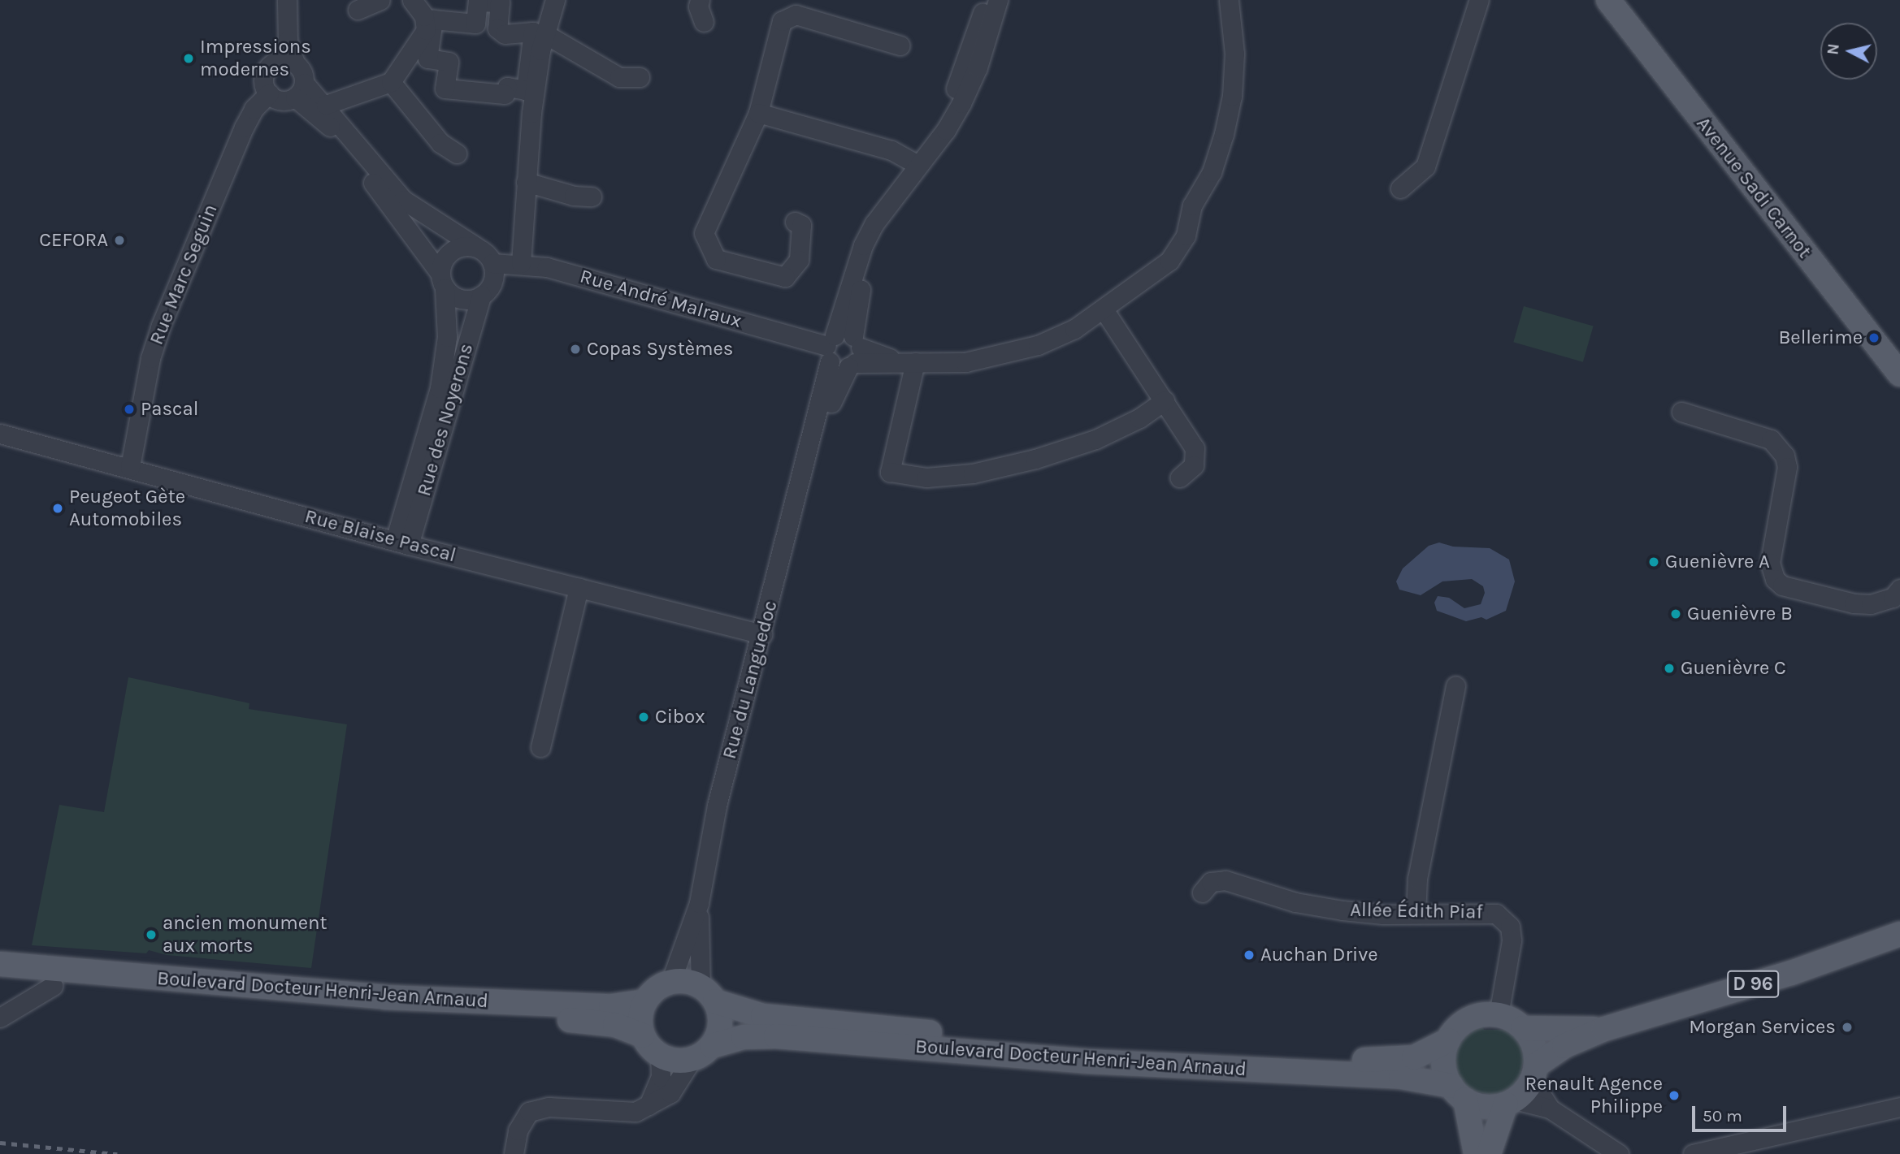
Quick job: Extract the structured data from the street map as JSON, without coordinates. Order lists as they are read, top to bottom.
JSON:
{
  "streets": {
    "main road": ["Avenue Sadi Carnot", "D 96", "Boulevard Docteur Henri-Jean Arnaud"],
    "street": [
      "Rue Marc Seguin",
      "Rue André Malraux",
      "Rue des Noyerons",
      "Rue Blaise Pascal",
      "Rue du Languedoc",
      "Allée Édith Piaf"
    ]
  },
  "crossings": [
    ["Rue Marc Seguin", "Rue Blaise Pascal"],
    ["Rue André Malraux", "Rue des Noyerons"],
    ["Rue André Malraux", "Rue du Languedoc"],
    ["Rue des Noyerons", "Rue Blaise Pascal"],
    ["Rue Blaise Pascal", "Rue du Languedoc"],
    ["Rue du Languedoc", "Boulevard Docteur Henri-Jean Arnaud"],
    ["Allée Édith Piaf", "D 96"],
    ["Allée Édith Piaf", "Boulevard Docteur Henri-Jean Arnaud"],
    ["D 96", "Boulevard Docteur Henri-Jean Arnaud"]
  ],
  "places": [
    "Impressions modernes",
    "CEFORA",
    "Bellerime",
    "Copas Systèmes",
    "Pascal",
    "Peugeot Gète Automobiles",
    "Guenièvre A",
    "Guenièvre B",
    "Guenièvre C",
    "Cibox",
    "ancien monument aux morts",
    "Auchan Drive",
    "Morgan Services",
    "Renault Agence Philippe"
  ],
  "scale_bar": "50 m",
  "north": "left"
}
